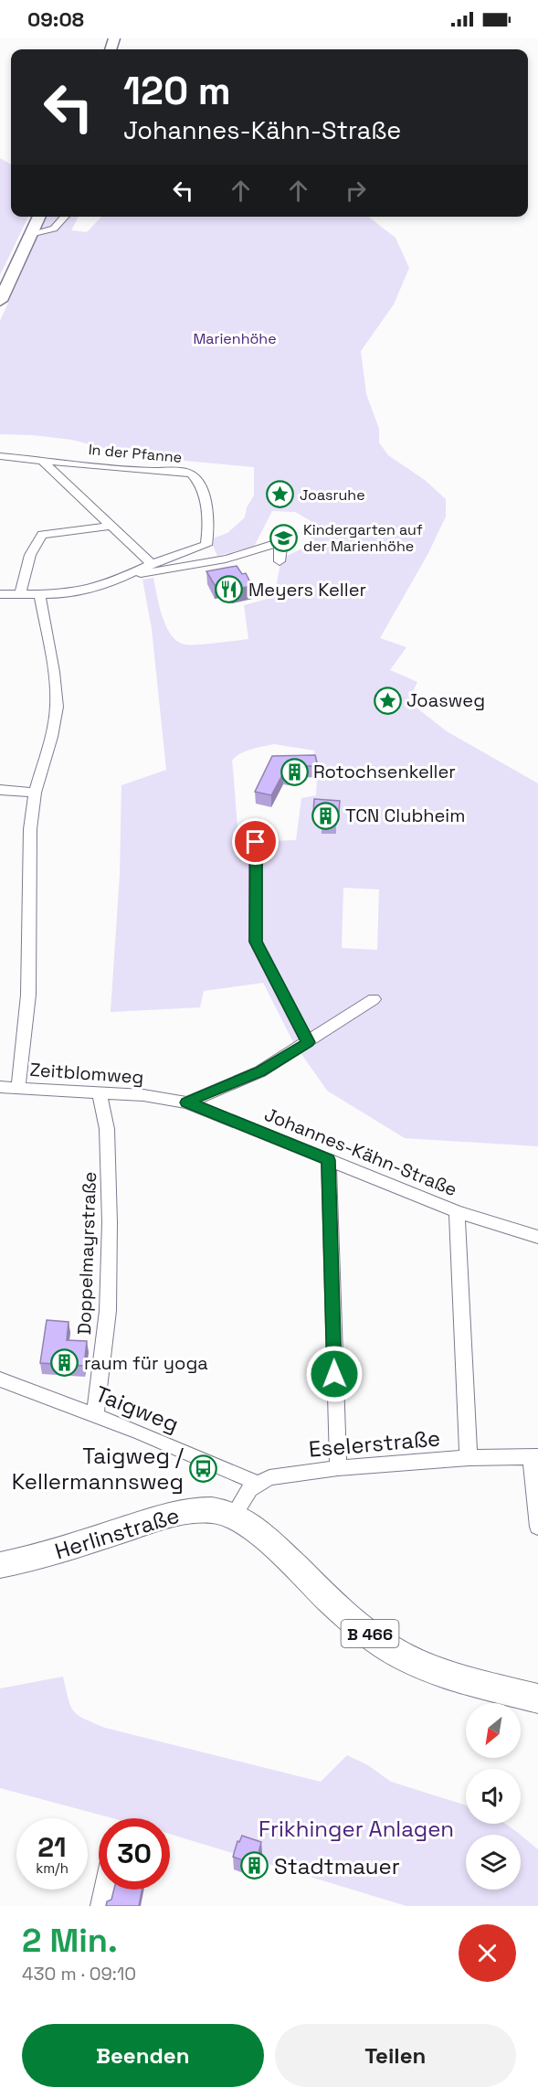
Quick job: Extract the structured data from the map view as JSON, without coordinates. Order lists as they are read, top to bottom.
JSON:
{
  "streets": {
    "main road": ["Herlinstraße", "B 466"],
    "street": [
      "In der Pfanne",
      "Zeitblomweg",
      "Johannes-Kähn-Straße",
      "Doppelmayrstraße",
      "Taigweg",
      "Eselerstraße"
    ]
  },
  "crossings": [
    ["Zeitblomweg", "Johannes-Kähn-Straße"],
    ["Zeitblomweg", "Doppelmayrstraße"],
    ["Doppelmayrstraße", "Taigweg"],
    ["Taigweg", "Eselerstraße"]
  ],
  "parks": ["Marienhöhe", "Frikhinger Anlagen"],
  "places": {
    "place": ["Joasruhe", "Joasweg"],
    "school or university": ["Kindergarten auf der Marienhöhe"],
    "restaurant": ["Meyers Keller"],
    "building": [
      "Rotochsenkeller",
      "TCN Clubheim",
      "raum für yoga",
      "Stadtmauer"
    ],
    "bus stop": ["Taigweg / Kellermannsweg"]
  },
  "north": "bottom left",
  "page": {
    "status": "09:08",
    "turn": ["120 m", "Johannes-Kähn-Straße"],
    "speed": "21 km/h",
    "limit": "30",
    "heading": ["2 Min.", "430 m · 09:10"],
    "buttons": ["Beenden", "Teilen"]
  }
}
